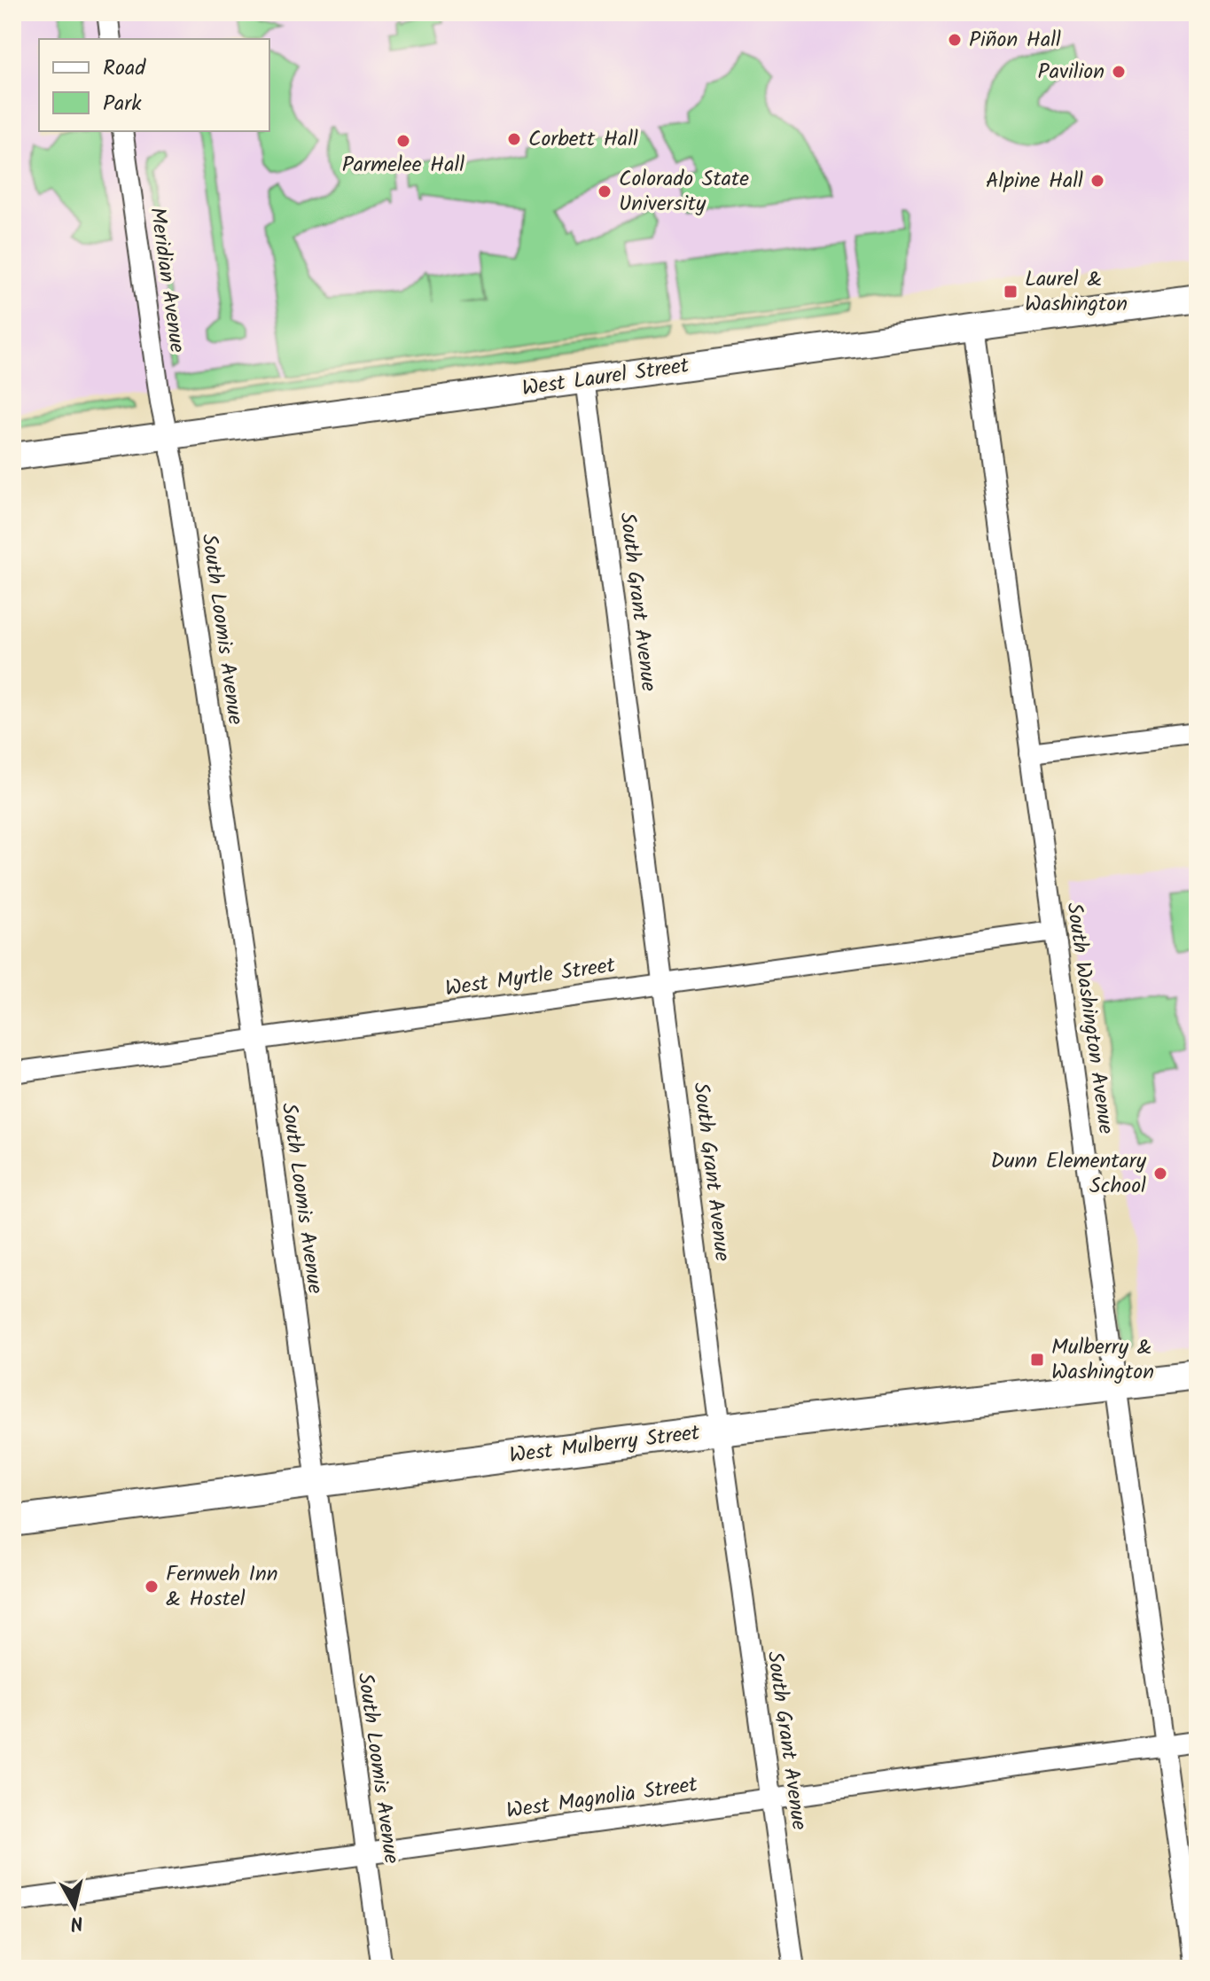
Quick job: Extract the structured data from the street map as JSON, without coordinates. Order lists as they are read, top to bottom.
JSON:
{
  "streets": {
    "main road": ["West Laurel Street", "West Mulberry Street"],
    "street": [
      "Meridian Avenue",
      "South Grant Avenue",
      "South Loomis Avenue",
      "West Myrtle Street",
      "South Washington Avenue",
      "West Magnolia Street"
    ]
  },
  "crossings": [
    ["Meridian Avenue", "West Laurel Street"],
    ["Meridian Avenue", "South Loomis Avenue"],
    ["West Laurel Street", "South Grant Avenue"],
    ["West Laurel Street", "South Loomis Avenue"],
    ["West Laurel Street", "South Washington Avenue"],
    ["South Grant Avenue", "West Myrtle Street"],
    ["South Grant Avenue", "West Mulberry Street"],
    ["South Grant Avenue", "West Magnolia Street"],
    ["South Loomis Avenue", "West Myrtle Street"],
    ["South Loomis Avenue", "West Mulberry Street"],
    ["South Loomis Avenue", "West Magnolia Street"],
    ["West Myrtle Street", "South Washington Avenue"],
    ["South Washington Avenue", "West Mulberry Street"],
    ["South Washington Avenue", "West Magnolia Street"]
  ],
  "places": {
    "other": [
      "Piñon Hall",
      "Pavilion",
      "Corbett Hall",
      "Parmelee Hall",
      "Alpine Hall",
      "Colorado State University",
      "Dunn Elementary School",
      "Fernweh Inn & Hostel"
    ],
    "transit": ["Laurel & Washington", "Mulberry & Washington"]
  },
  "legend": ["Road", "Park"],
  "north": "bottom"
}
